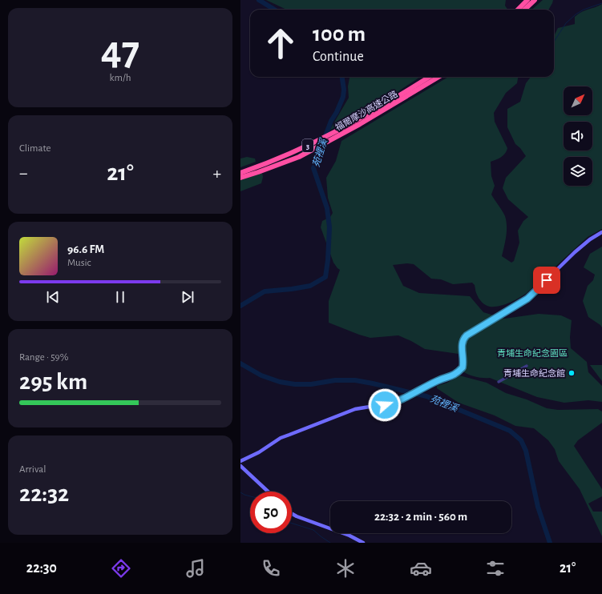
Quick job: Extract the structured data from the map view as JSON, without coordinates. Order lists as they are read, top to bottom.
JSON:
{
  "streets": {
    "highway": ["福爾摩沙高速公路", "3"]
  },
  "water": ["苑裡溪"],
  "parks": ["青埔生命紀念園區"],
  "places": ["青埔生命紀念館"],
  "north": "top right",
  "page": {
    "tile": [
      ["47", "km/h"],
      "Climate",
      ["Range · 59%", "295 km"],
      ["Arrival", "22:32"]
    ],
    "turn": ["100 m", "Continue"],
    "heat": ["−", "21°", "+"],
    "song": ["96.6 FM", "Music"],
    "limit": "50",
    "trip": "22:32 · 2 min · 560 m",
    "tabs": ["22:30", "21°"]
  }
}
